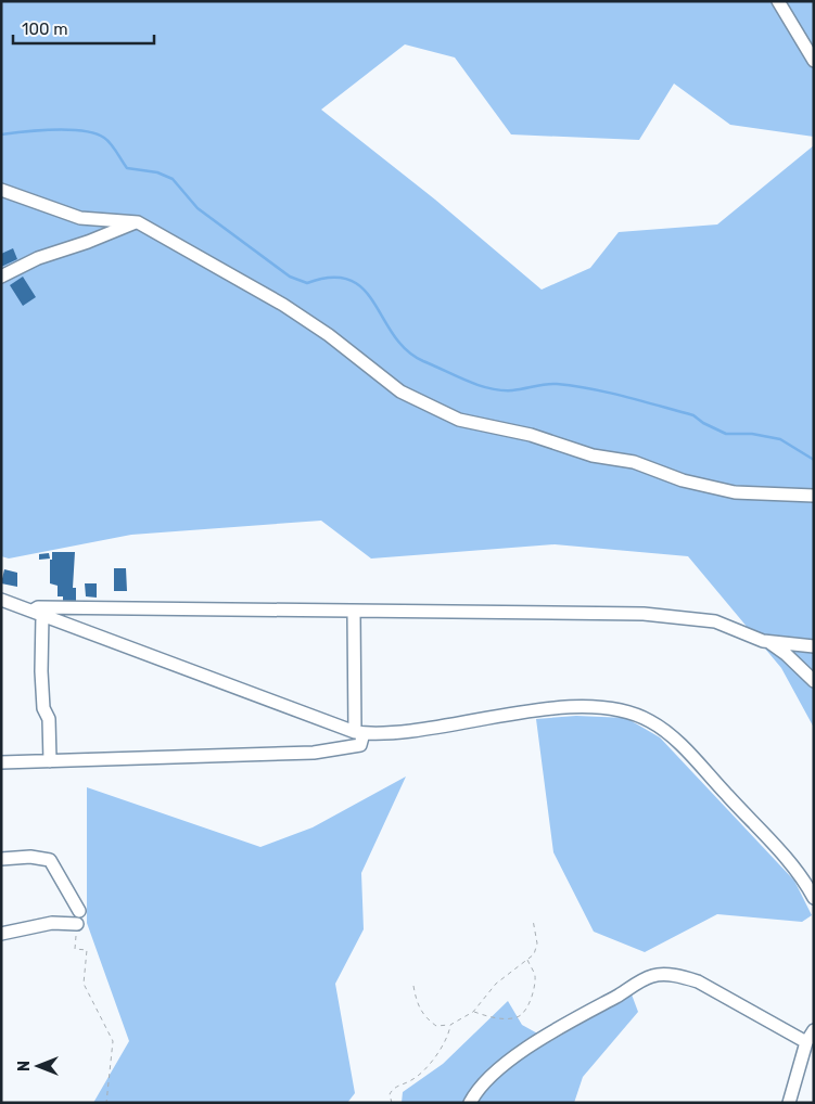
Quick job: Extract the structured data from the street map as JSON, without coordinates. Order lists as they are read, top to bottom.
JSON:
{
  "scale_bar": "100 m",
  "north": "left"
}
